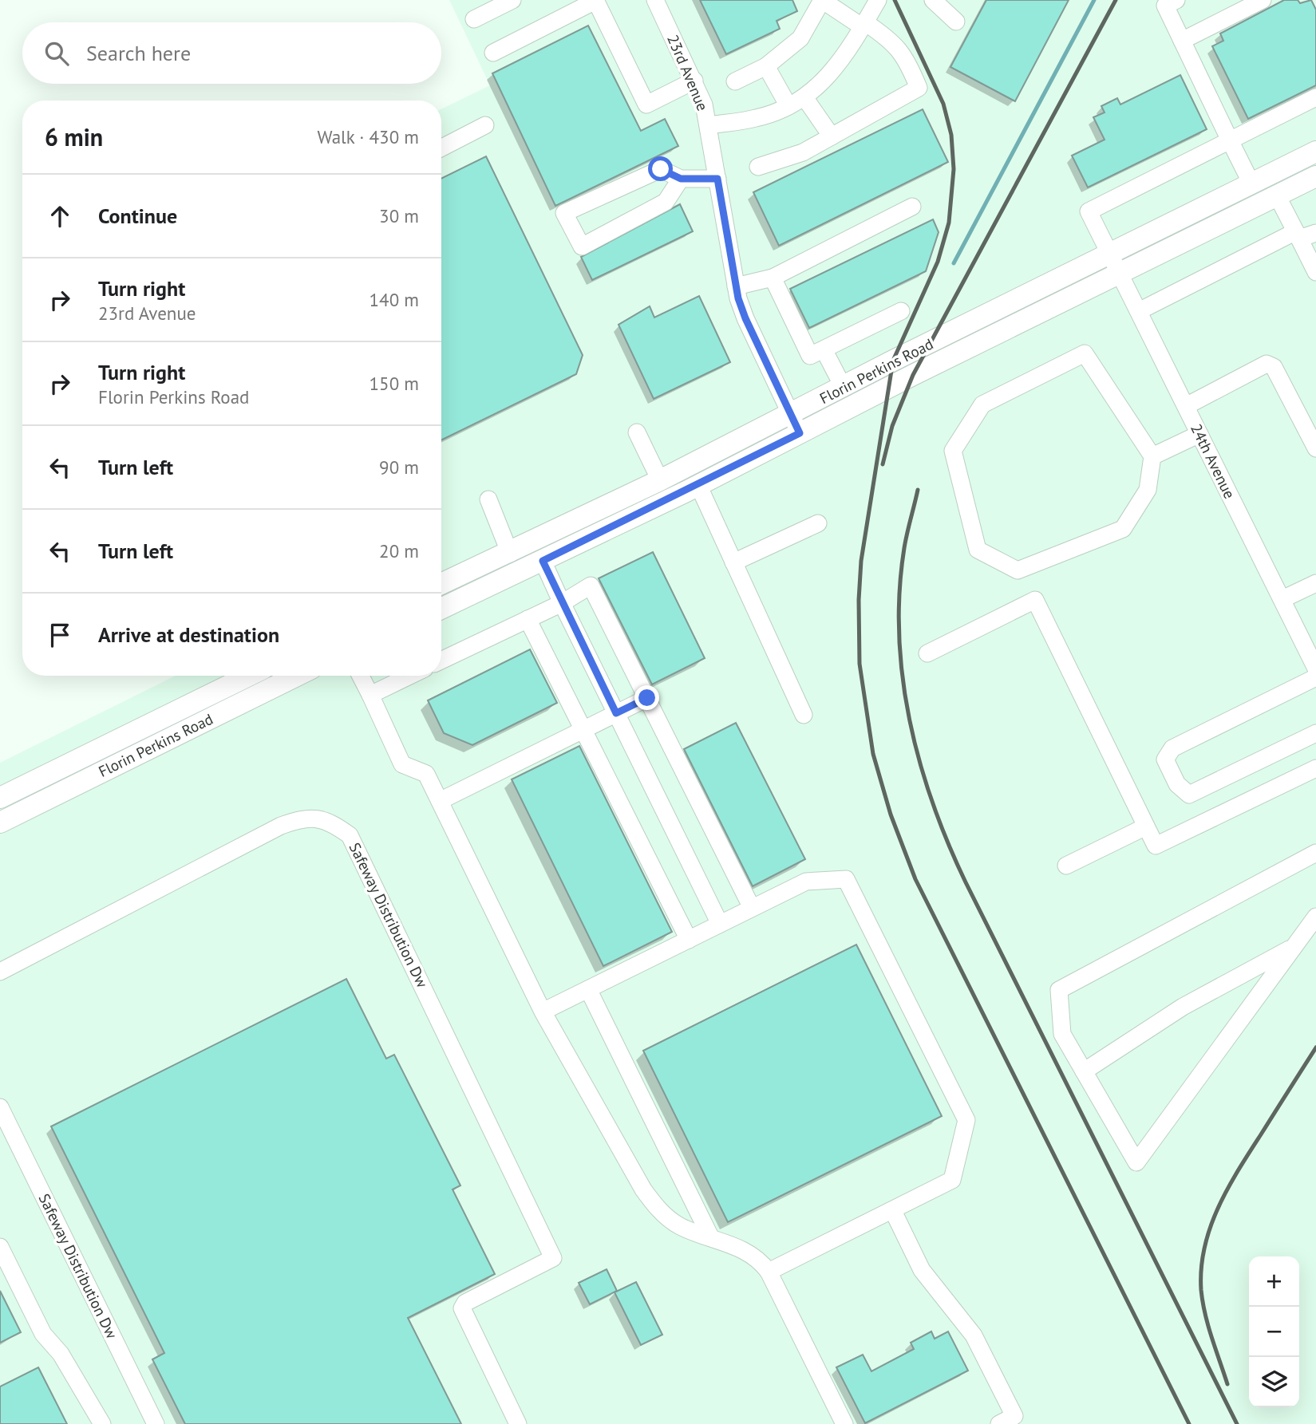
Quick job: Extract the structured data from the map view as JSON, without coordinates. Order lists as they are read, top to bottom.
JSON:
{
  "streets": {
    "main road": ["Florin Perkins Road"],
    "street": ["23rd Avenue", "24th Avenue", "Safeway Distribution Dw"]
  },
  "crossings": [
    ["23rd Avenue", "Florin Perkins Road"],
    ["Florin Perkins Road", "24th Avenue"]
  ],
  "page": {
    "search": "Search here",
    "heading": ["6 min", "Walk · 430 m"],
    "list": [
      ["Continue", "30 m"],
      ["Turn right", "23rd Avenue", "140 m"],
      ["Turn right", "Florin Perkins Road", "150 m"],
      ["Turn left", "90 m"],
      ["Turn left", "20 m"],
      "Arrive at destination"
    ],
    "map_buttons": ["+", "−"]
  }
}
